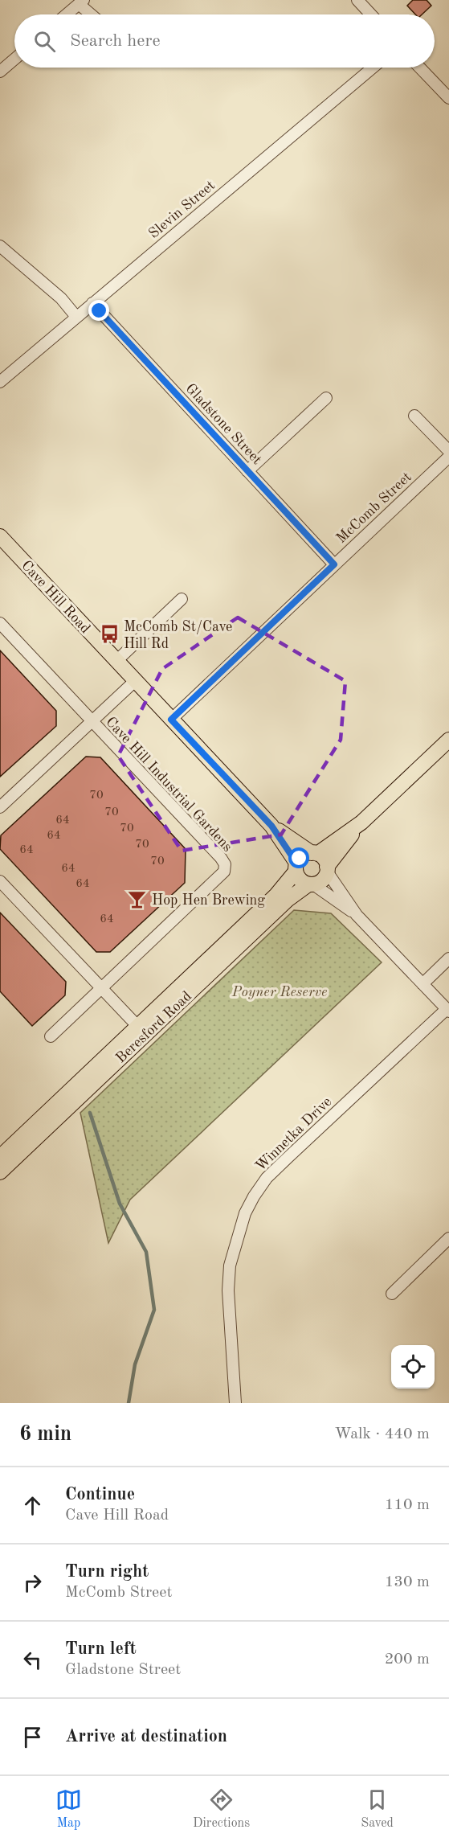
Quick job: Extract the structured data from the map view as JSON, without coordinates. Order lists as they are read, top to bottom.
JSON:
{
  "streets": {
    "main road": ["Cave Hill Road", "Beresford Road"],
    "street": [
      "Slevin Street",
      "Gladstone Street",
      "McComb Street",
      "Cave Hill Industrial Gardens",
      "Winnetka Drive"
    ]
  },
  "crossings": [
    ["Slevin Street", "Gladstone Street"],
    ["Gladstone Street", "McComb Street"],
    ["McComb Street", "Cave Hill Road"],
    ["Cave Hill Road", "Cave Hill Industrial Gardens"],
    ["Cave Hill Road", "Beresford Road"]
  ],
  "parks": ["Poyner Reserve"],
  "places": {
    "bus stop": ["McComb St/Cave Hill Rd"],
    "bar": ["Hop Hen Brewing"]
  },
  "house_numbers": [
    "70",
    "70",
    "64",
    "70",
    "64",
    "70",
    "64",
    "70",
    "64",
    "64",
    "64"
  ],
  "page": {
    "search": "Search here",
    "heading": ["6 min", "Walk · 440 m"],
    "list": [
      ["Continue", "Cave Hill Road", "110 m"],
      ["Turn right", "McComb Street", "130 m"],
      ["Turn left", "Gladstone Street", "200 m"],
      "Arrive at destination"
    ],
    "nav": ["Map", "Directions", "Saved"]
  }
}
